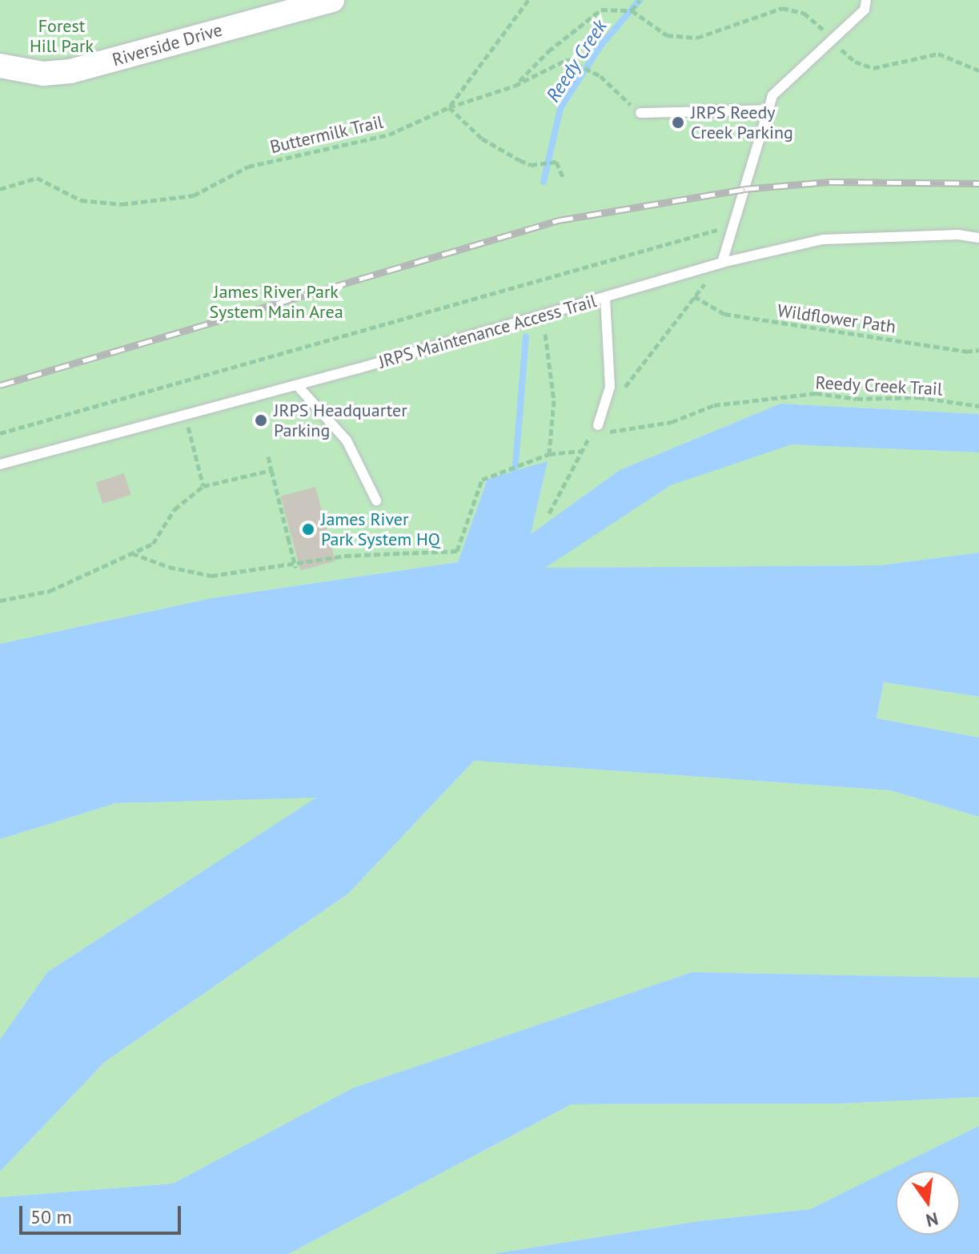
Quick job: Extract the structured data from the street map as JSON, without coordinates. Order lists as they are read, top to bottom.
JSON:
{
  "streets": {
    "street": ["Riverside Drive"],
    "lane": ["JRPS Maintenance Access Trail"],
    "path": ["Buttermilk Trail", "Wildflower Path", "Reedy Creek Trail"]
  },
  "water": ["Reedy Creek"],
  "parks": ["Forest Hill Park", "James River Park System Main Area"],
  "places": ["JRPS Reedy Creek Parking", "JRPS Headquarter Parking", "James River Park System HQ"],
  "scale_bar": "50 m",
  "north": "bottom"
}
